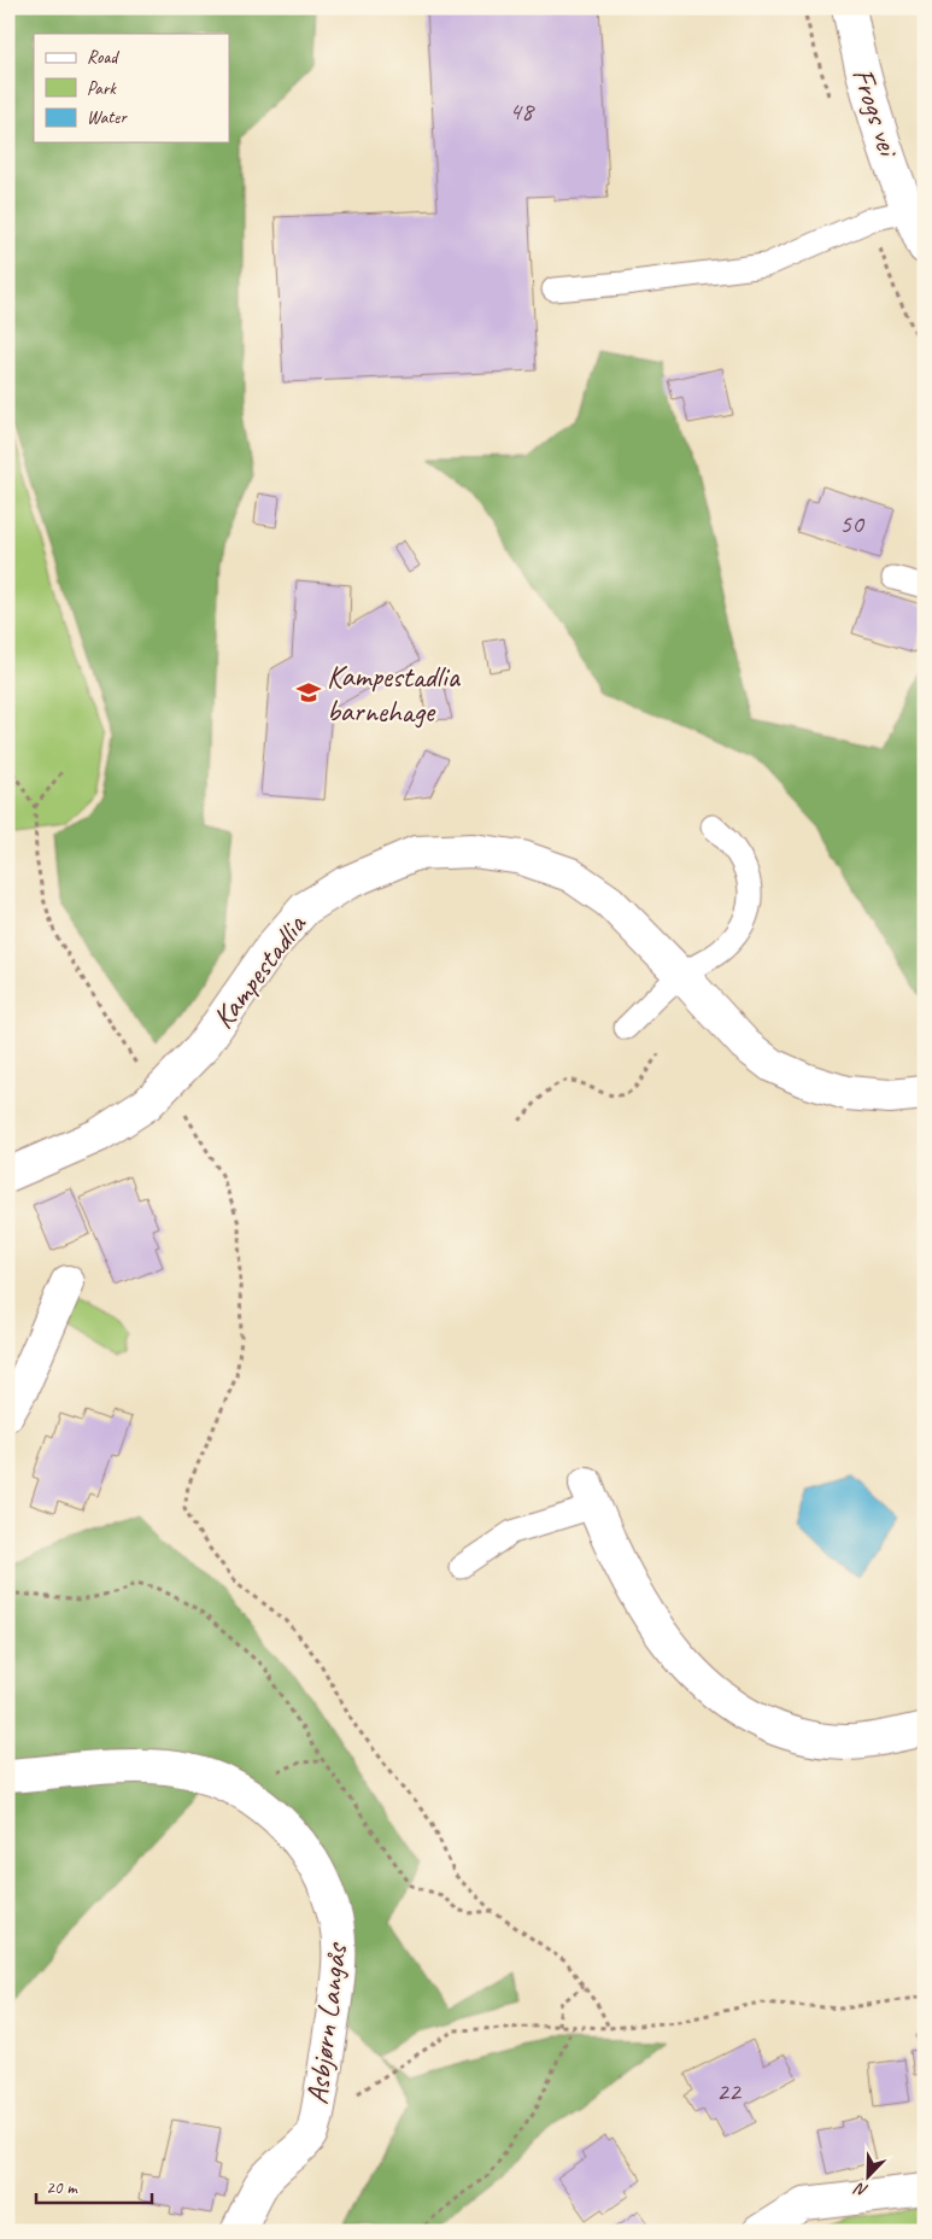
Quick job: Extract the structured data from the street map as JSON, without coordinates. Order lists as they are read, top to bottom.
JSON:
{
  "streets": {
    "street": ["Frogs vei", "Kampestadlia", "Asbjørn Langås"]
  },
  "places": {
    "school or university": ["Kampestadlia barnehage"]
  },
  "house_numbers": ["48", "50", "22"],
  "legend": ["Road", "Park", "Water"],
  "scale_bar": "20 m",
  "north": "bottom left"
}
